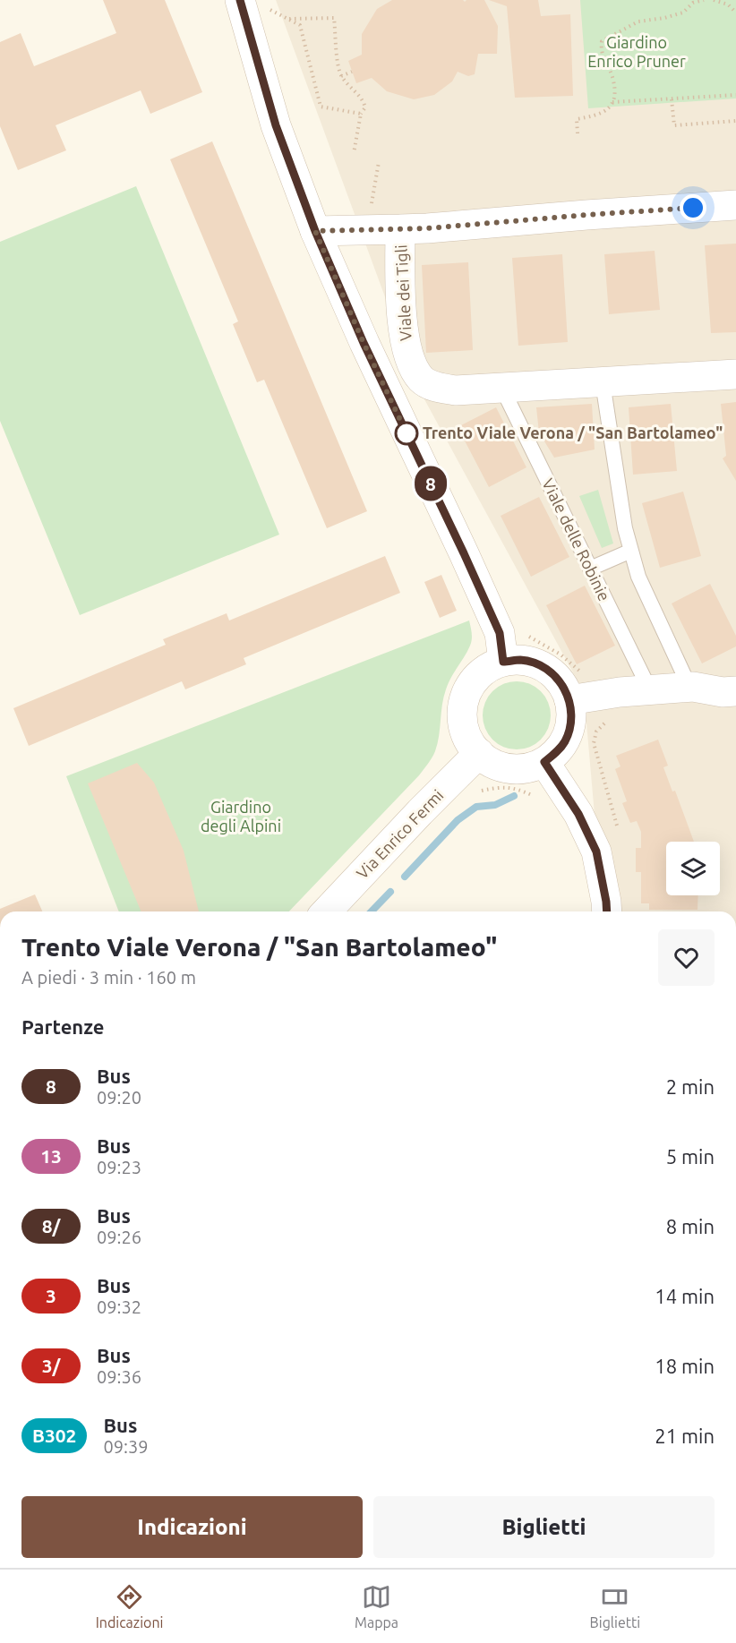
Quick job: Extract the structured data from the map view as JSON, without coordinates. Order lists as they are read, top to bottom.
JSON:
{
  "streets": {
    "street": ["Viale dei Tigli", "Via Enrico Fermi"],
    "lane": ["Viale delle Robinie"]
  },
  "crossings": [
    ["Viale dei Tigli", "Viale delle Robinie"]
  ],
  "parks": ["Giardino Enrico Pruner", "Giardino degli Alpini"],
  "places": ["Trento Viale Verona / \"San Bartolameo\""],
  "lines": ["bus line 8"],
  "page": {
    "on_map": "8",
    "heading": [
      ["Trento Viale Verona / \"San Bartolameo\"", "A piedi · 3 min · 160 m"],
      "Partenze"
    ],
    "list": [
      {
        "mark": "8",
        "name": "Bus",
        "note": "09:20",
        "value": "2 min"
      },
      {
        "mark": "13",
        "name": "Bus",
        "note": "09:23",
        "value": "5 min"
      },
      {
        "mark": "8/",
        "name": "Bus",
        "note": "09:26",
        "value": "8 min"
      },
      {
        "mark": "3",
        "name": "Bus",
        "note": "09:32",
        "value": "14 min"
      },
      {
        "mark": "3/",
        "name": "Bus",
        "note": "09:36",
        "value": "18 min"
      },
      {
        "mark": "B302",
        "name": "Bus",
        "note": "09:39",
        "value": "21 min"
      }
    ],
    "buttons": ["Indicazioni", "Biglietti"],
    "tabs": ["Indicazioni", "Mappa", "Biglietti"]
  }
}
